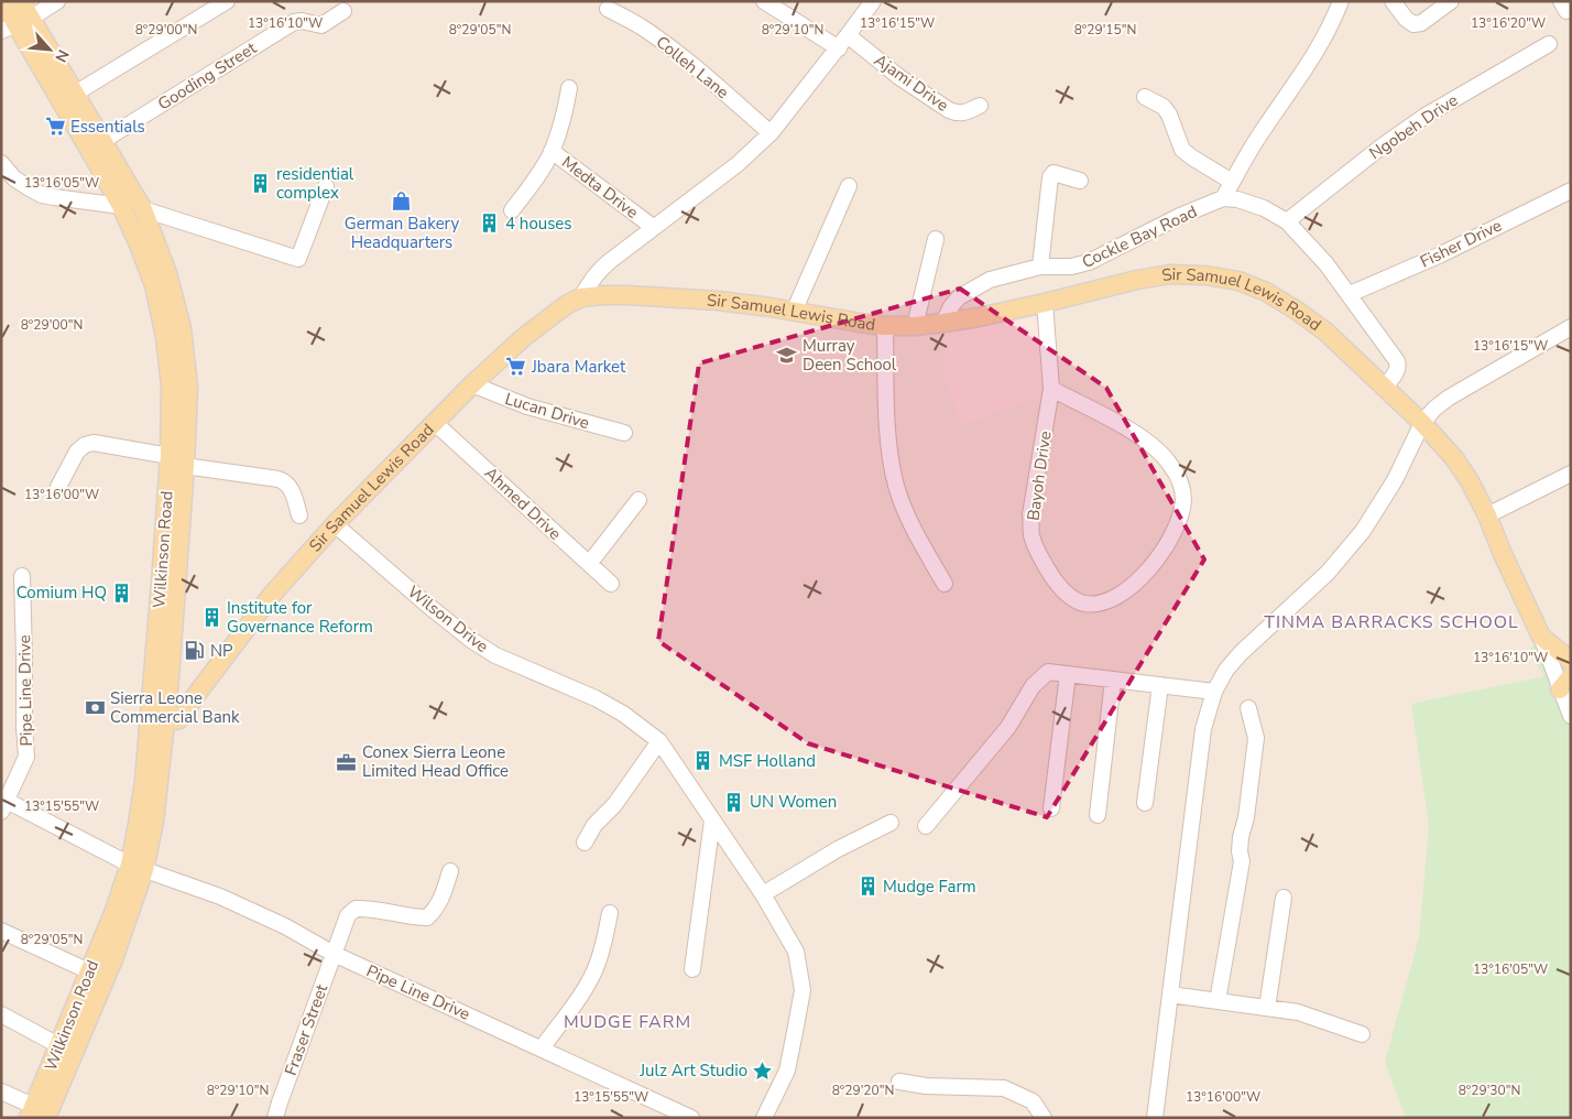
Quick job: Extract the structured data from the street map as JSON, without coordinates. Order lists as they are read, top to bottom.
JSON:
{
  "streets": {
    "main road": ["Sir Samuel Lewis Road", "Wilkinson Road"],
    "street": [
      "Colleh Lane",
      "Gooding Street",
      "Ajami Drive",
      "Ngobeh Drive",
      "Medta Drive",
      "Cockle Bay Road",
      "Fisher Drive",
      "Lucan Drive",
      "Bayoh Drive",
      "Ahmed Drive",
      "Wilson Drive",
      "Pipe Line Drive",
      "Fraser Street"
    ]
  },
  "crossings": [
    ["Gooding Street", "Wilkinson Road"],
    ["Cockle Bay Road", "Sir Samuel Lewis Road"],
    ["Sir Samuel Lewis Road", "Lucan Drive"],
    ["Sir Samuel Lewis Road", "Bayoh Drive"],
    ["Sir Samuel Lewis Road", "Ahmed Drive"],
    ["Sir Samuel Lewis Road", "Wilkinson Road"],
    ["Sir Samuel Lewis Road", "Wilson Drive"],
    ["Wilkinson Road", "Pipe Line Drive"],
    ["Pipe Line Drive", "Fraser Street"]
  ],
  "districts": ["TINMA BARRACKS SCHOOL", "MUDGE FARM"],
  "places": {
    "supermarket": ["Essentials", "Jbara Market"],
    "building": [
      "residential complex",
      "4 houses",
      "Comium HQ",
      "Institute for Governance Reform",
      "MSF Holland",
      "UN Women",
      "Mudge Farm"
    ],
    "shop": ["German Bakery Headquarters"],
    "school or university": ["Murray Deen School"],
    "fuel station": ["NP"],
    "bank": ["Sierra Leone Commercial Bank"],
    "office": ["Conex Sierra Leone Limited Head Office"],
    "place": ["Julz Art Studio"]
  },
  "north": "bottom right",
  "coordinates": [
    "13°16'20\"W",
    "13°16'10\"W",
    "13°16'15\"W",
    "8°29'00\"N",
    "8°29'05\"N",
    "8°29'10\"N",
    "8°29'15\"N",
    "13°16'05\"W",
    "13°16'00\"W",
    "13°15'55\"W",
    "8°29'20\"N",
    "8°29'30\"N"
  ]
}
